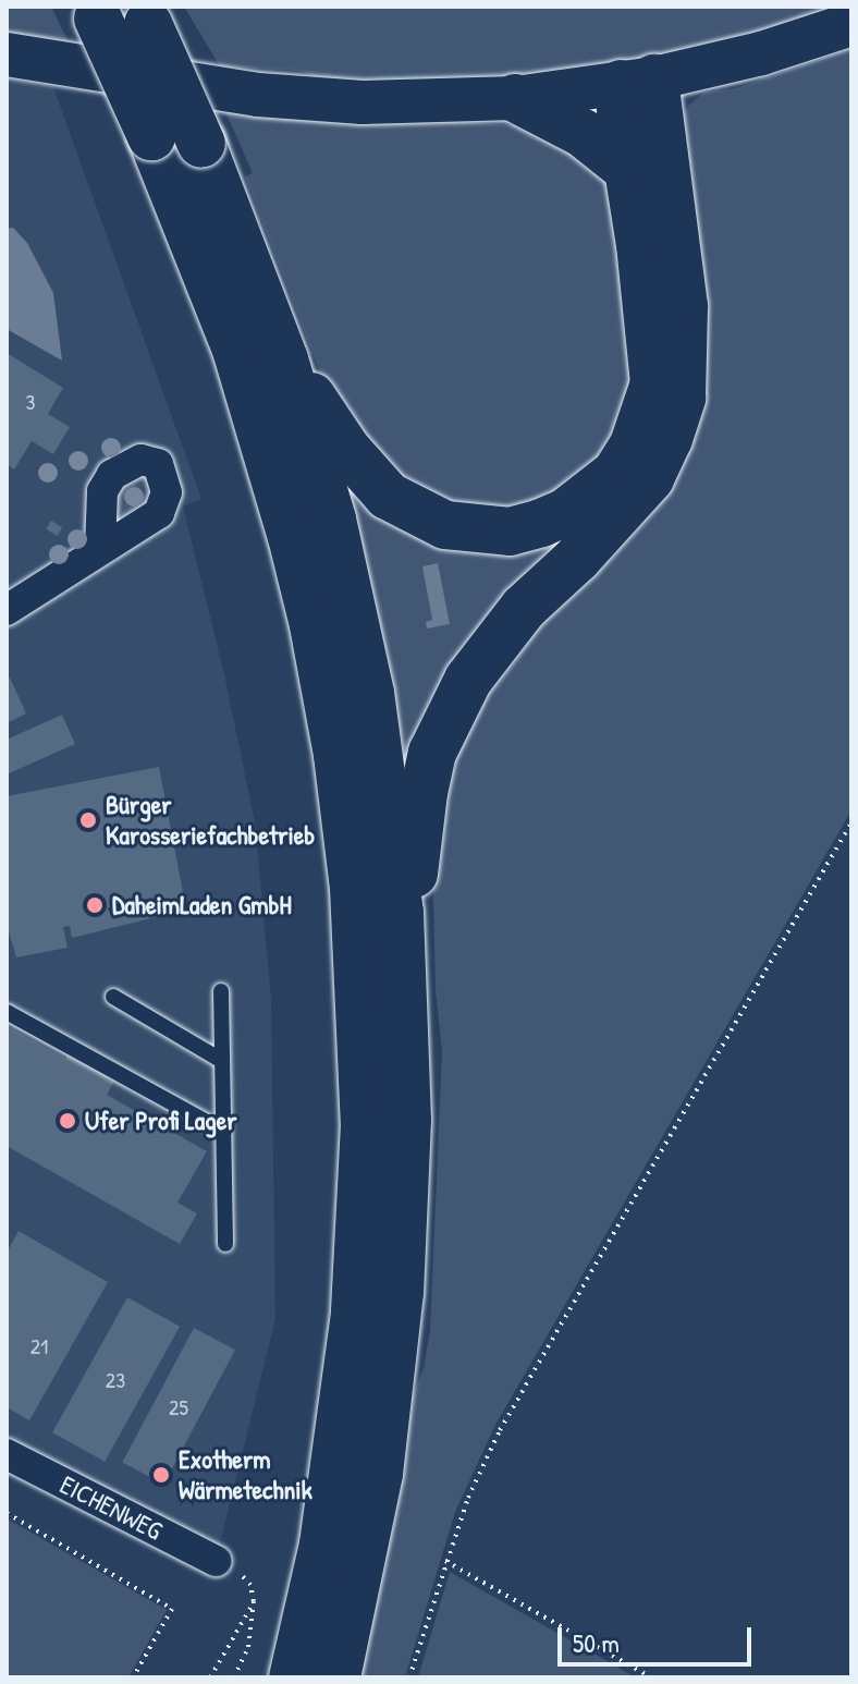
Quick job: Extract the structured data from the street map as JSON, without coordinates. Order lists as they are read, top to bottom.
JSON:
{
  "streets": {
    "street": ["EICHENWEG"]
  },
  "places": [
    "Bürger Karosseriefachbetrieb",
    "DaheimLaden GmbH",
    "Ufer Profi Lager",
    "Exotherm Wärmetechnik"
  ],
  "house_numbers": [
    "3",
    "21",
    "23",
    "25"
  ],
  "scale_bar": "50 m"
}
